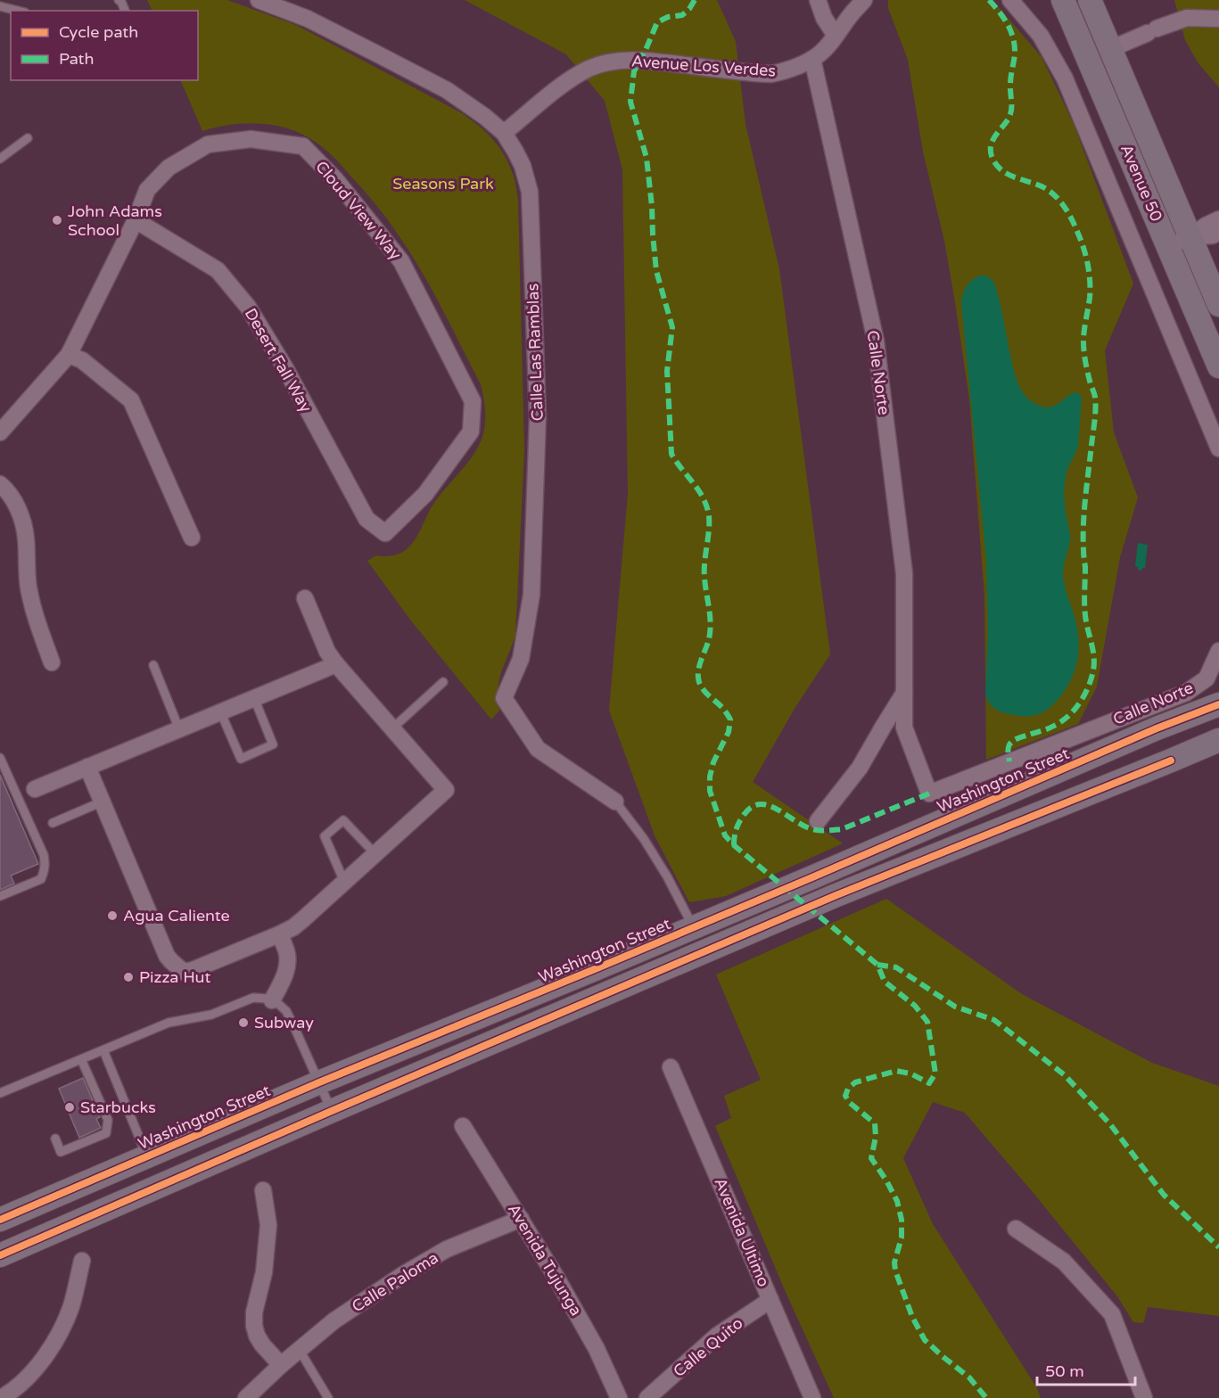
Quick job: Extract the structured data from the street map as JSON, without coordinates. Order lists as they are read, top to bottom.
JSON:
{
  "streets": {
    "main road": ["Avenue 50", "Washington Street"],
    "street": [
      "Avenue Los Verdes",
      "Cloud View Way",
      "Calle Las Ramblas",
      "Desert Fall Way",
      "Calle Norte",
      "Avenida Ultimo",
      "Avenida Tujunga",
      "Calle Paloma",
      "Calle Quito"
    ]
  },
  "crossings": [
    ["Avenue Los Verdes", "Calle Las Ramblas"],
    ["Avenue Los Verdes", "Calle Norte"],
    ["Cloud View Way", "Desert Fall Way"],
    ["Avenida Ultimo", "Calle Quito"],
    ["Avenida Tujunga", "Calle Paloma"]
  ],
  "parks": ["Seasons Park"],
  "places": [
    "John Adams School",
    "Agua Caliente",
    "Pizza Hut",
    "Subway",
    "Starbucks"
  ],
  "legend": ["Cycle path", "Path"],
  "scale_bar": "50 m"
}
